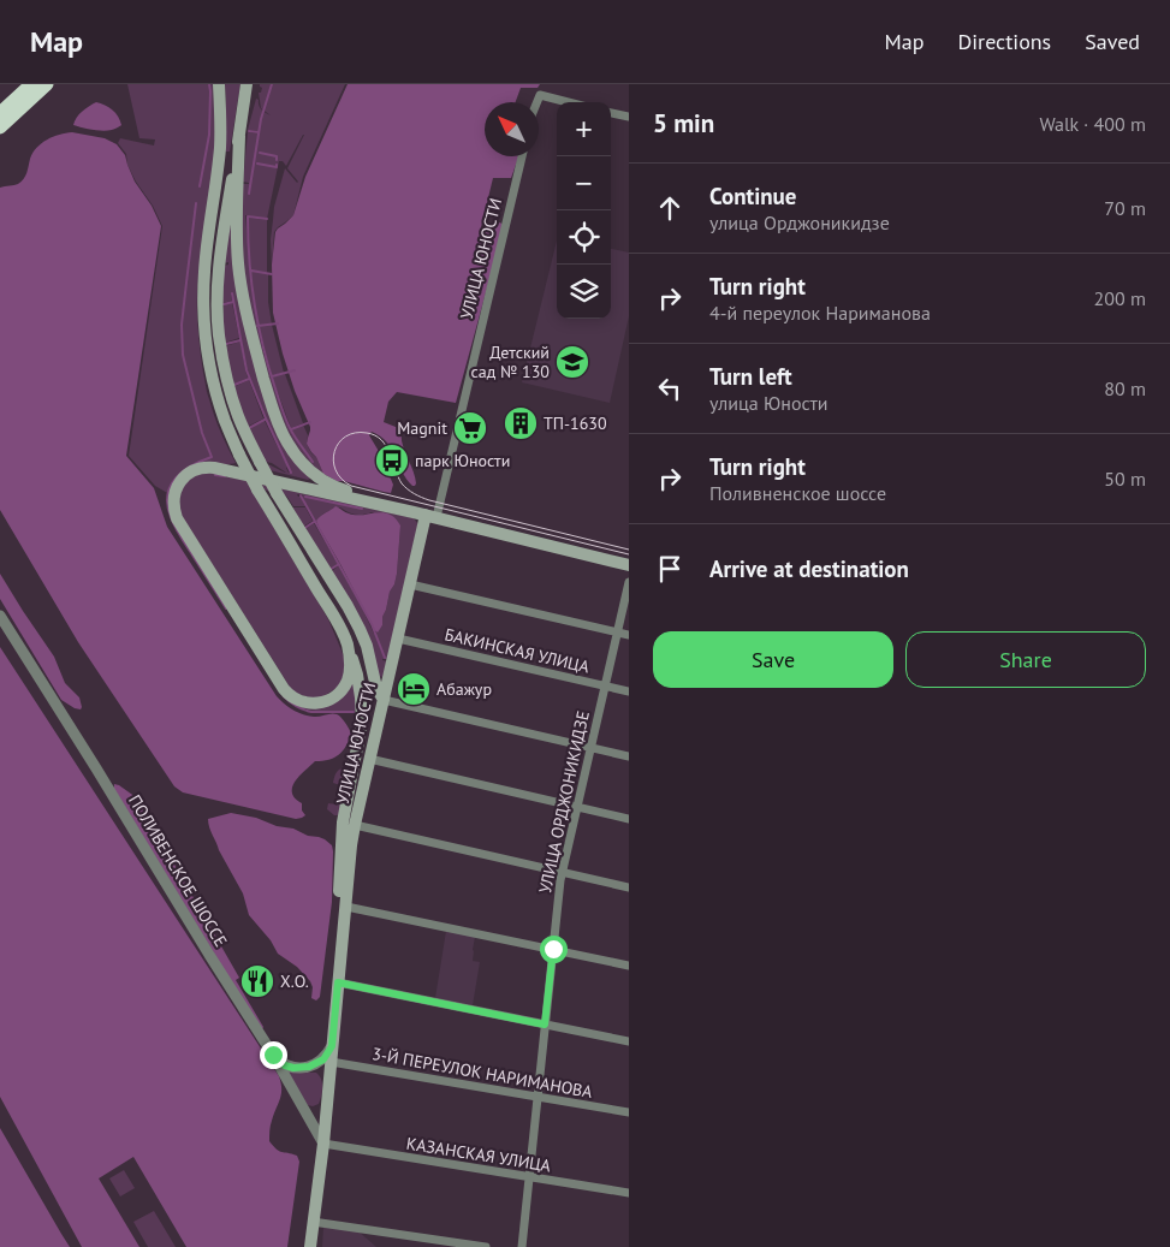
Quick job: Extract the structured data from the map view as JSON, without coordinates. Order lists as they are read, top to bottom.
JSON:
{
  "streets": {
    "main road": ["УЛИЦА ЮНОСТИ"],
    "street": [
      "БАКИНСКАЯ УЛИЦА",
      "УЛИЦА ОРДЖОНИКИДЗЕ",
      "ПОЛИВЕНСКОЕ ШОССЕ",
      "3-Й ПЕРЕУЛОК НАРИМАНОВА",
      "КАЗАНСКАЯ УЛИЦА"
    ]
  },
  "crossings": [
    ["УЛИЦА ЮНОСТИ", "БАКИНСКАЯ УЛИЦА"],
    ["УЛИЦА ЮНОСТИ", "ПОЛИВЕНСКОЕ ШОССЕ"],
    ["УЛИЦА ЮНОСТИ", "3-Й ПЕРЕУЛОК НАРИМАНОВА"],
    ["УЛИЦА ЮНОСТИ", "КАЗАНСКАЯ УЛИЦА"],
    ["БАКИНСКАЯ УЛИЦА", "УЛИЦА ОРДЖОНИКИДЗЕ"],
    ["УЛИЦА ОРДЖОНИКИДЗЕ", "3-Й ПЕРЕУЛОК НАРИМАНОВА"],
    ["УЛИЦА ОРДЖОНИКИДЗЕ", "КАЗАНСКАЯ УЛИЦА"],
    ["ПОЛИВЕНСКОЕ ШОССЕ", "КАЗАНСКАЯ УЛИЦА"]
  ],
  "places": {
    "school or university": ["Детский сад № 130"],
    "building": ["ТП-1630"],
    "supermarket": ["Magnit"],
    "bus stop": ["парк Юности"],
    "hotel": ["Абажур"],
    "restaurant": ["Х.О."]
  },
  "north": "top left",
  "page": {
    "header": "Map",
    "nav": ["Map", "Directions", "Saved"],
    "heading": ["5 min", "Walk · 400 m"],
    "map_buttons": ["+", "−"],
    "list": [
      ["Continue", "улица Орджоникидзе", "70 m"],
      ["Turn right", "4-й переулок Нариманова", "200 m"],
      ["Turn left", "улица Юности", "80 m"],
      ["Turn right", "Поливненское шоссе", "50 m"],
      "Arrive at destination"
    ],
    "buttons": ["Save", "Share"]
  }
}
